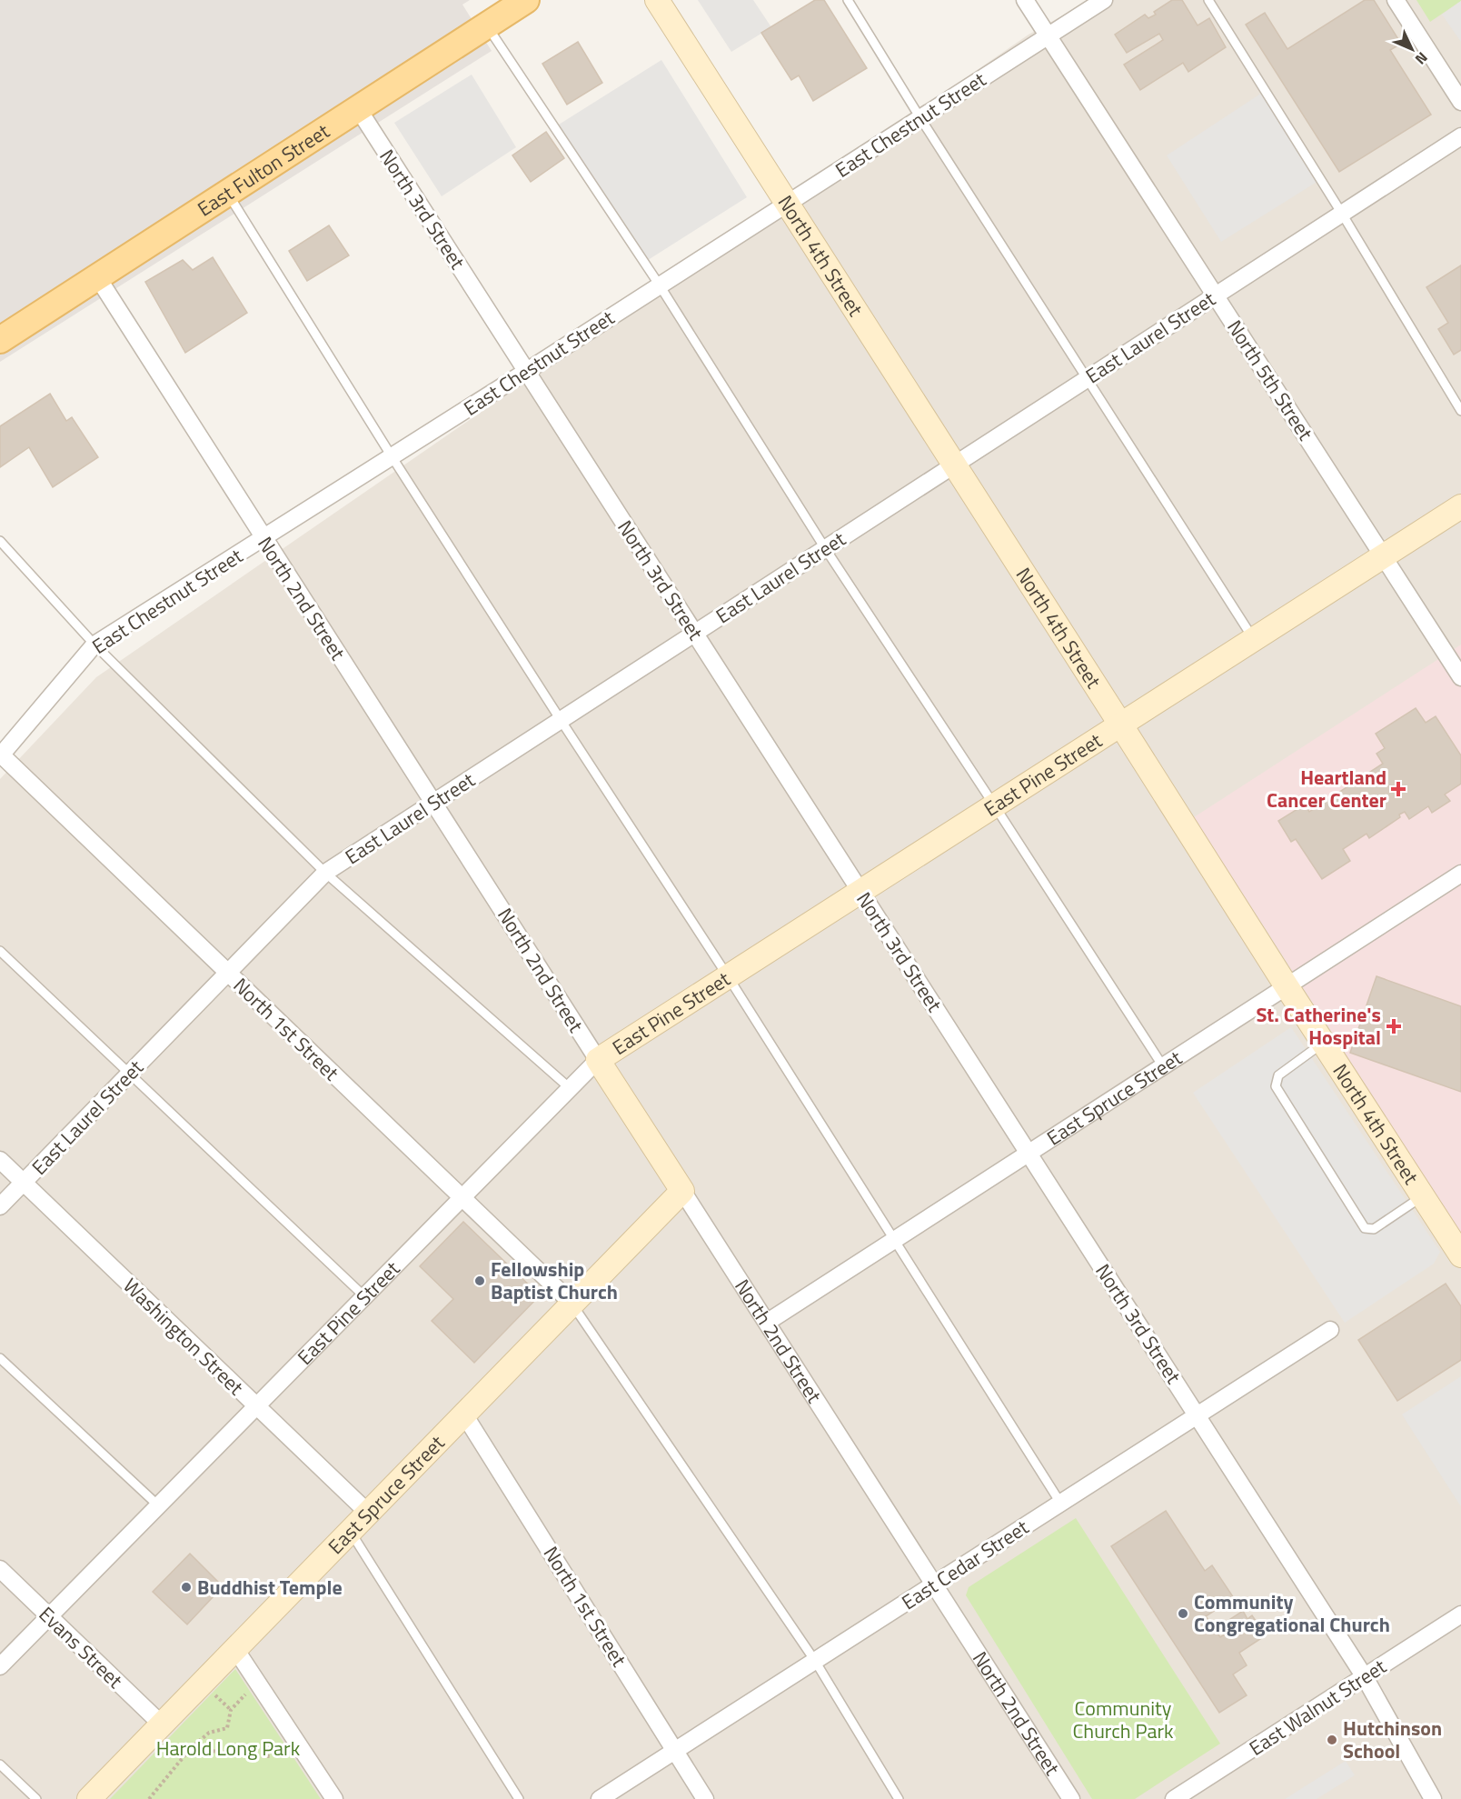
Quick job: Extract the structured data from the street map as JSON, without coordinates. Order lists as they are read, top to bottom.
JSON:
{
  "streets": {
    "main road": ["East Fulton Street"],
    "street": [
      "East Chestnut Street",
      "North 3rd Street",
      "North 4th Street",
      "East Laurel Street",
      "North 5th Street",
      "North 2nd Street",
      "East Pine Street",
      "North 1st Street",
      "East Spruce Street",
      "Washington Street",
      "East Cedar Street",
      "Evans Street",
      "East Walnut Street"
    ]
  },
  "crossings": [
    ["East Chestnut Street", "North 3rd Street"],
    ["East Chestnut Street", "North 4th Street"],
    ["East Chestnut Street", "North 5th Street"],
    ["East Chestnut Street", "North 2nd Street"],
    ["East Chestnut Street", "North 1st Street"],
    ["East Fulton Street", "North 3rd Street"],
    ["East Fulton Street", "North 2nd Street"],
    ["North 3rd Street", "East Laurel Street"],
    ["North 3rd Street", "East Pine Street"],
    ["North 3rd Street", "East Spruce Street"],
    ["North 3rd Street", "East Cedar Street"],
    ["North 3rd Street", "East Walnut Street"],
    ["North 4th Street", "East Laurel Street"],
    ["North 4th Street", "East Pine Street"],
    ["North 4th Street", "East Spruce Street"],
    ["East Laurel Street", "North 5th Street"],
    ["East Laurel Street", "North 2nd Street"],
    ["East Laurel Street", "North 1st Street"],
    ["East Laurel Street", "Washington Street"],
    ["North 5th Street", "East Pine Street"],
    ["North 2nd Street", "East Pine Street"],
    ["North 2nd Street", "East Spruce Street"],
    ["North 2nd Street", "East Cedar Street"],
    ["East Pine Street", "North 1st Street"],
    ["East Pine Street", "Washington Street"],
    ["East Pine Street", "Evans Street"],
    ["North 1st Street", "East Spruce Street"],
    ["North 1st Street", "East Cedar Street"],
    ["East Spruce Street", "Washington Street"],
    ["East Spruce Street", "Evans Street"]
  ],
  "parks": ["Community Church Park", "Harold Long Park"],
  "places": {
    "health": ["Heartland Cancer Center", "St. Catherine's Hospital"],
    "other": [
      "Fellowship Baptist Church",
      "Buddhist Temple",
      "Community Congregational Church",
      "Hutchinson School"
    ]
  },
  "north": "bottom right"
}
